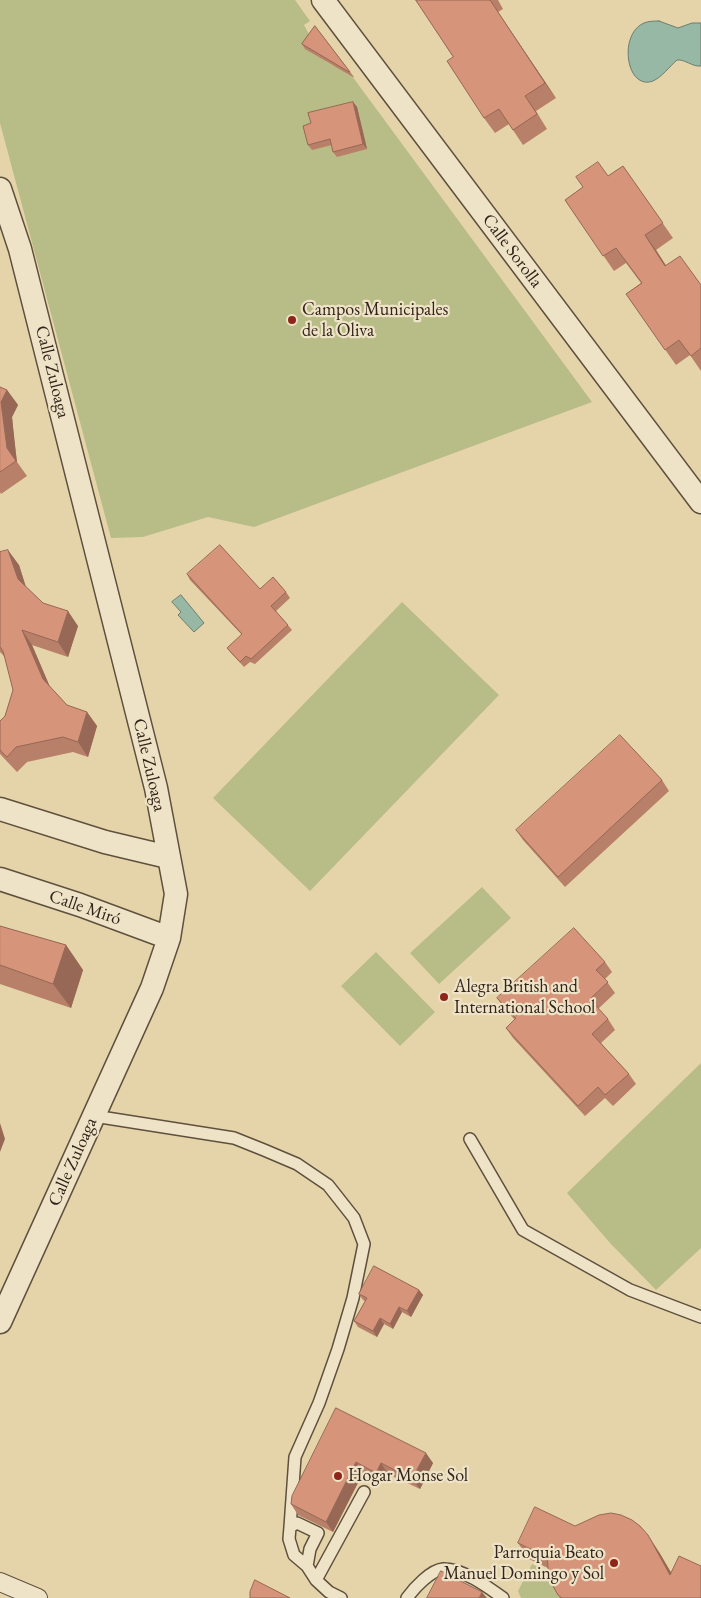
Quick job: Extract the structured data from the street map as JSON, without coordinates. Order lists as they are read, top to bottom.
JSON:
{
  "streets": {
    "street": ["Calle Sorolla", "Calle Zuloaga", "Calle Miró"]
  },
  "crossings": [
    ["Calle Zuloaga", "Calle Miró"]
  ],
  "places": [
    "Campos Municipales de la Oliva",
    "Alegra British and International School",
    "Hogar Monse Sol",
    "Parroquia Beato Manuel Domingo y Sol"
  ]
}
